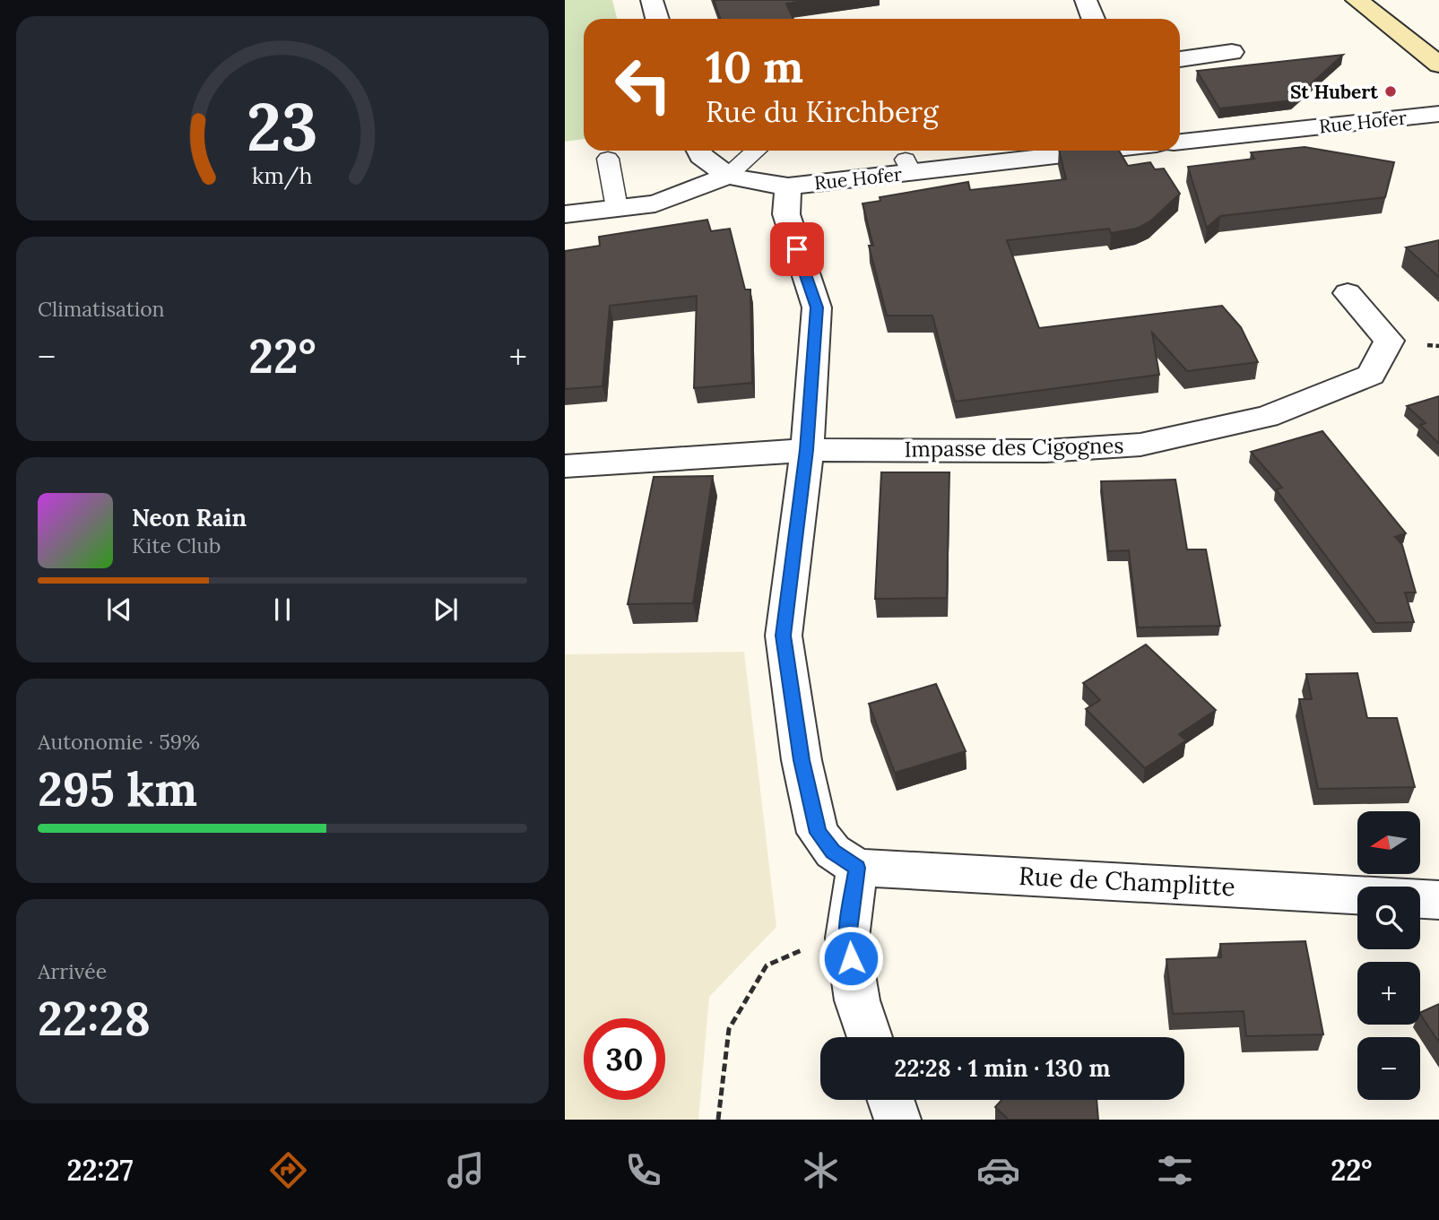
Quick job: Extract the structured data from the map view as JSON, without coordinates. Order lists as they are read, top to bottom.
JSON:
{
  "streets": {
    "street": ["Rue Hofer", "Impasse des Cigognes", "Rue de Champlitte"]
  },
  "places": ["St Hubert"],
  "north": "left",
  "page": {
    "turn": ["10 m", "Rue du Kirchberg"],
    "tile": [
      "Climatisation",
      ["Autonomie · 59%", "295 km"],
      ["Arrivée", "22:28"]
    ],
    "heat": ["−", "22°", "+"],
    "song": ["Neon Rain", "Kite Club"],
    "map_buttons": ["+", "−"],
    "limit": "30",
    "trip": "22:28 · 1 min · 130 m",
    "tabs": ["22:27", "22°"],
    "gauge": ["23", "km/h"]
  }
}
